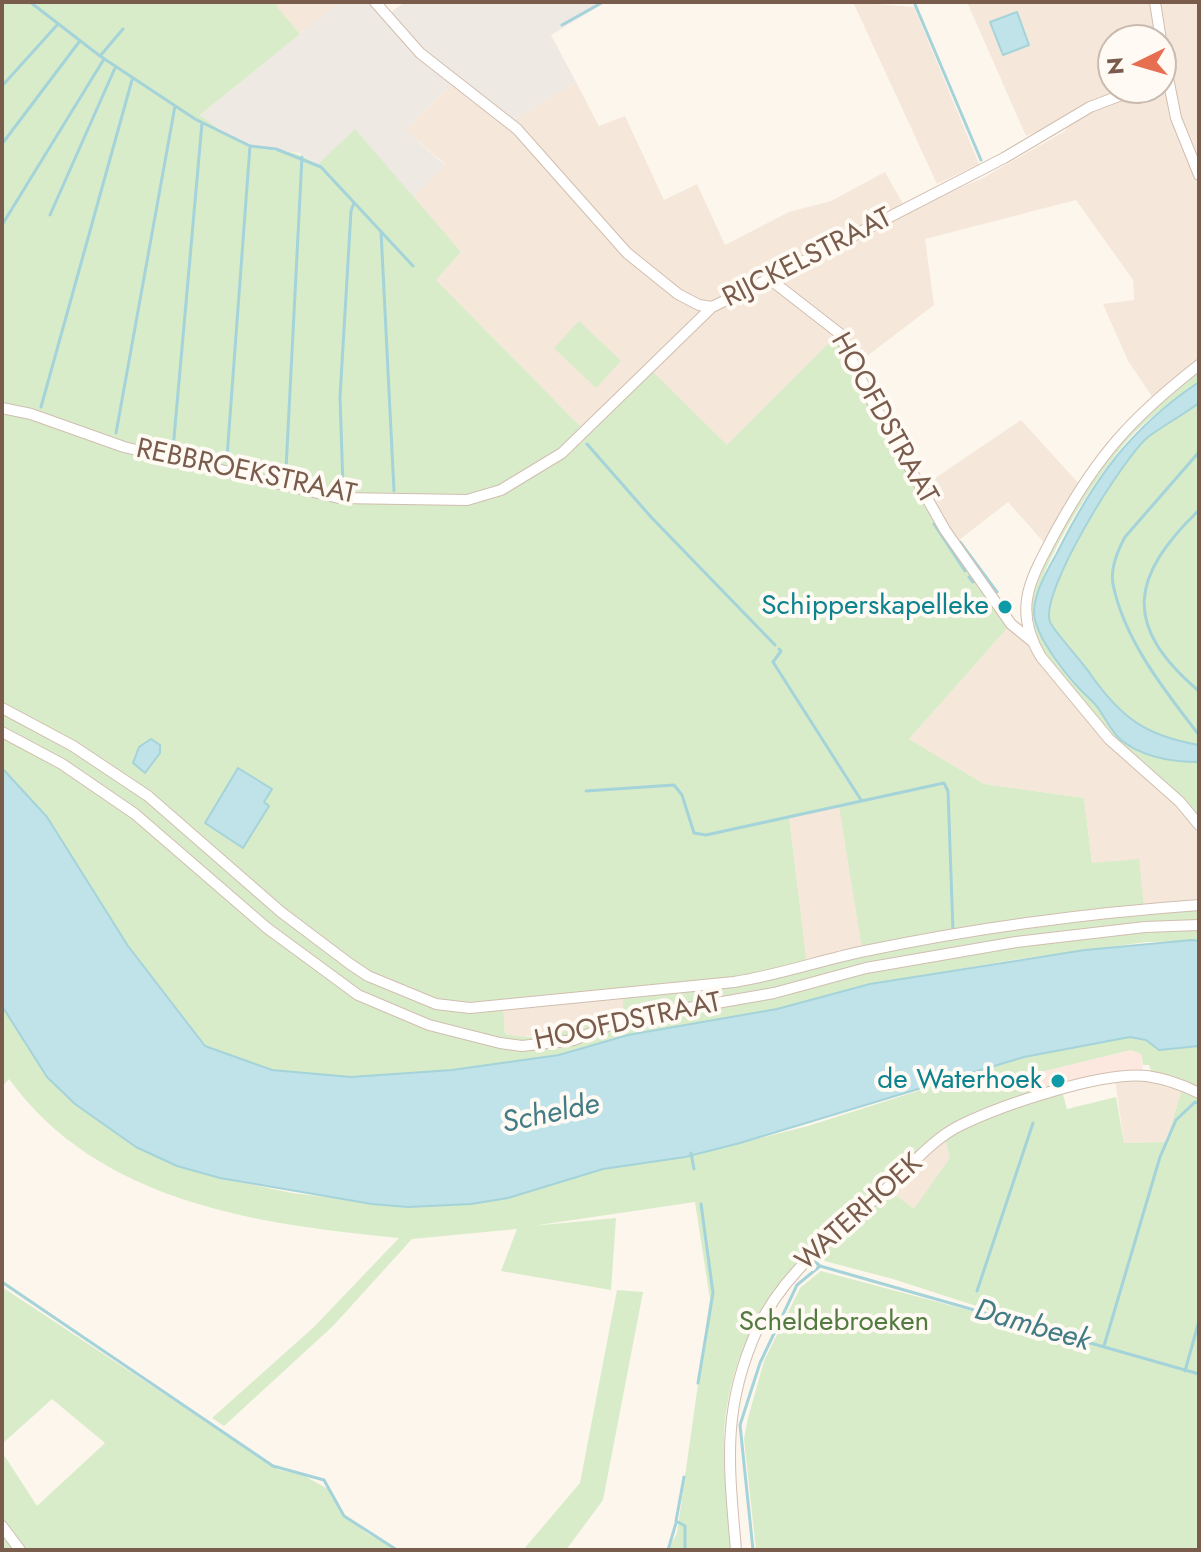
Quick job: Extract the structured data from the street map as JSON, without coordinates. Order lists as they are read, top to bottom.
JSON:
{
  "streets": {
    "street": [
      "RIJCKELSTRAAT",
      "HOOFDSTRAAT",
      "REBBROEKSTRAAT",
      "WATERHOEK"
    ]
  },
  "crossings": [
    ["RIJCKELSTRAAT", "HOOFDSTRAAT"],
    ["RIJCKELSTRAAT", "REBBROEKSTRAAT"]
  ],
  "water": ["Schelde", "Dambeek"],
  "parks": ["Scheldebroeken"],
  "places": ["Schipperskapelleke", "de Waterhoek"],
  "north": "left"
}
